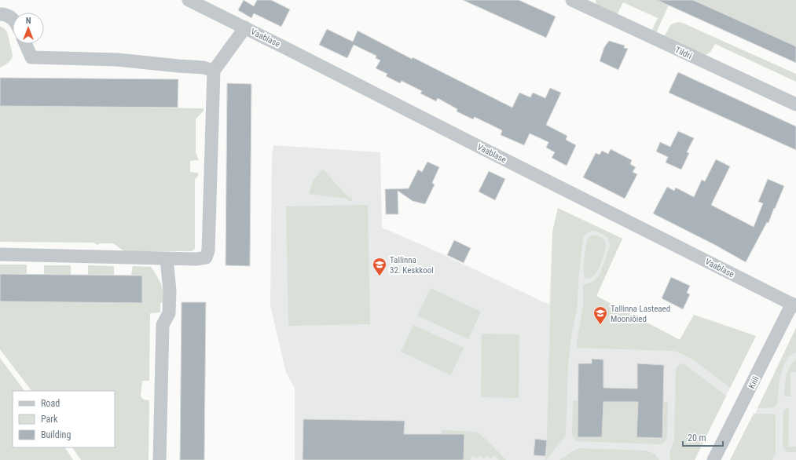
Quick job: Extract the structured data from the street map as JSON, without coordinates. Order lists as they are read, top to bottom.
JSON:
{
  "streets": {
    "street": ["Vaablase", "Tildri", "Kiili"]
  },
  "crossings": [
    ["Vaablase", "Kiili"]
  ],
  "places": {
    "school or university": ["Tallinna 32. Keskkool", "Tallinna Lasteaed Mooniõied"]
  },
  "legend": ["Road", "Park", "Building"],
  "scale_bar": "20 m",
  "north": "top"
}
